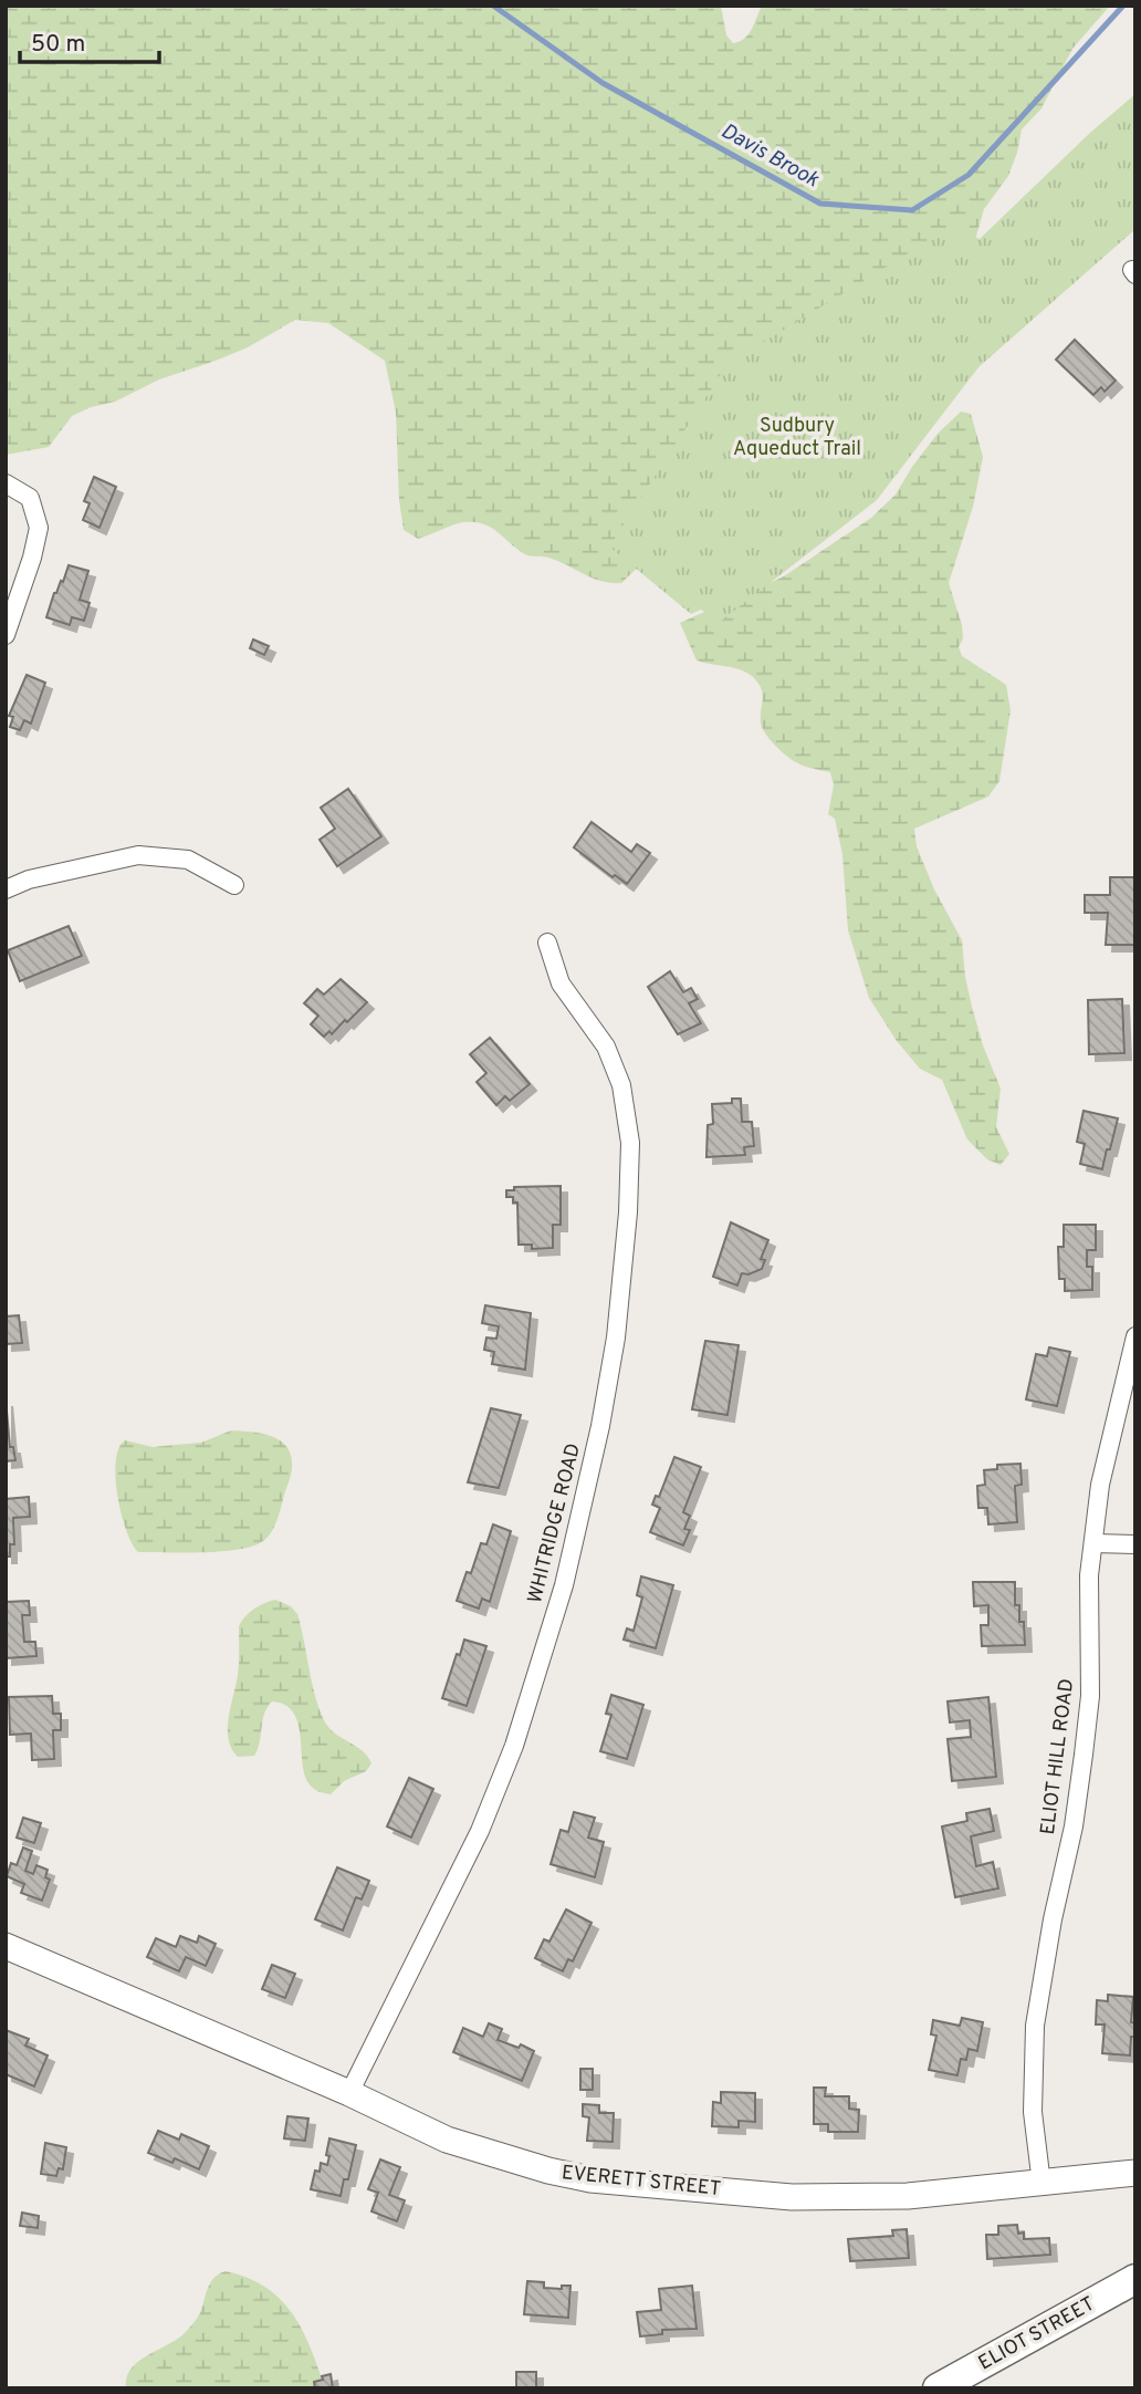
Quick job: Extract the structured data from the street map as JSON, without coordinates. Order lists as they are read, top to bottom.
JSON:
{
  "streets": {
    "main road": ["ELIOT STREET"],
    "street": ["WHITRIDGE ROAD", "ELIOT HILL ROAD", "EVERETT STREET"]
  },
  "crossings": [
    ["WHITRIDGE ROAD", "EVERETT STREET"],
    ["ELIOT HILL ROAD", "EVERETT STREET"]
  ],
  "water": ["Davis Brook"],
  "parks": ["Sudbury Aqueduct Trail"],
  "scale_bar": "50 m"
}
